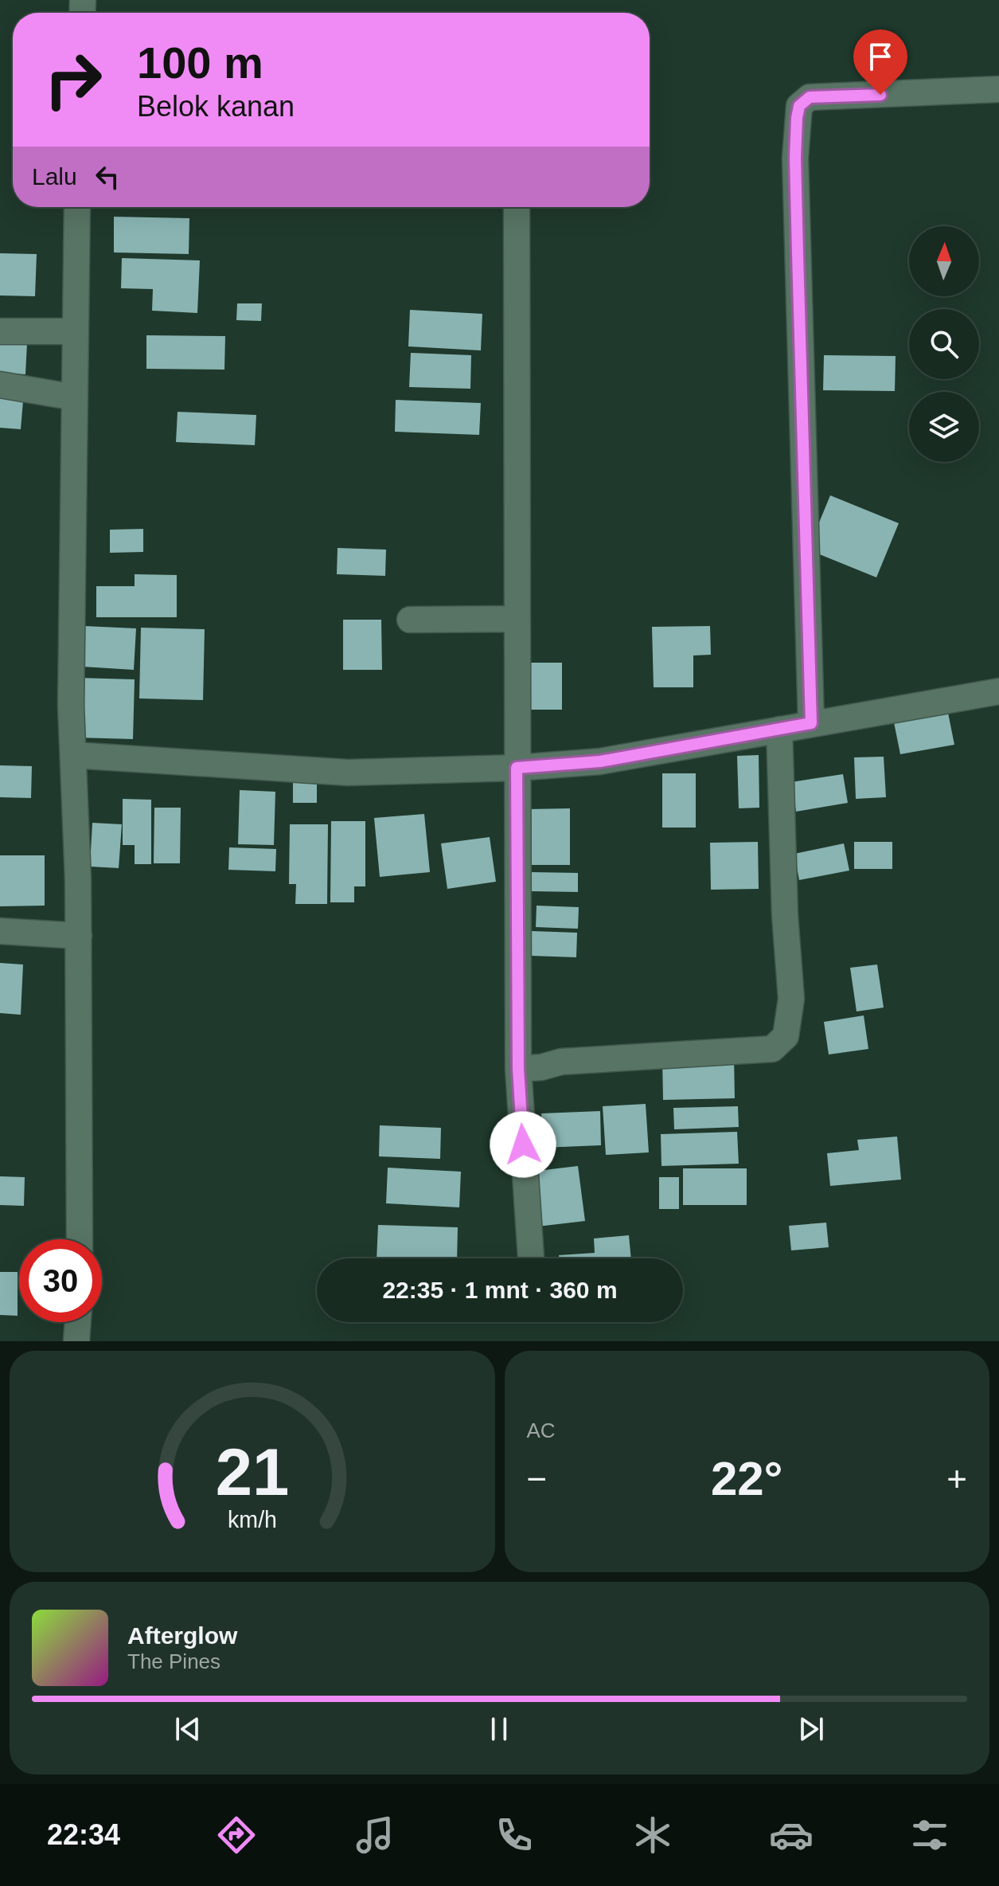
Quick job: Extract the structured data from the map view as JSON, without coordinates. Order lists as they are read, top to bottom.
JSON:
{
  "north": "top",
  "page": {
    "turn": ["100 m", "Belok kanan"],
    "then": "Lalu",
    "limit": "30",
    "trip": "22:35 · 1 mnt · 360 m",
    "tile": "AC",
    "heat": ["−", "22°", "+"],
    "song": ["Afterglow", "The Pines"],
    "tabs": "22:34",
    "gauge": ["21", "km/h"]
  }
}
